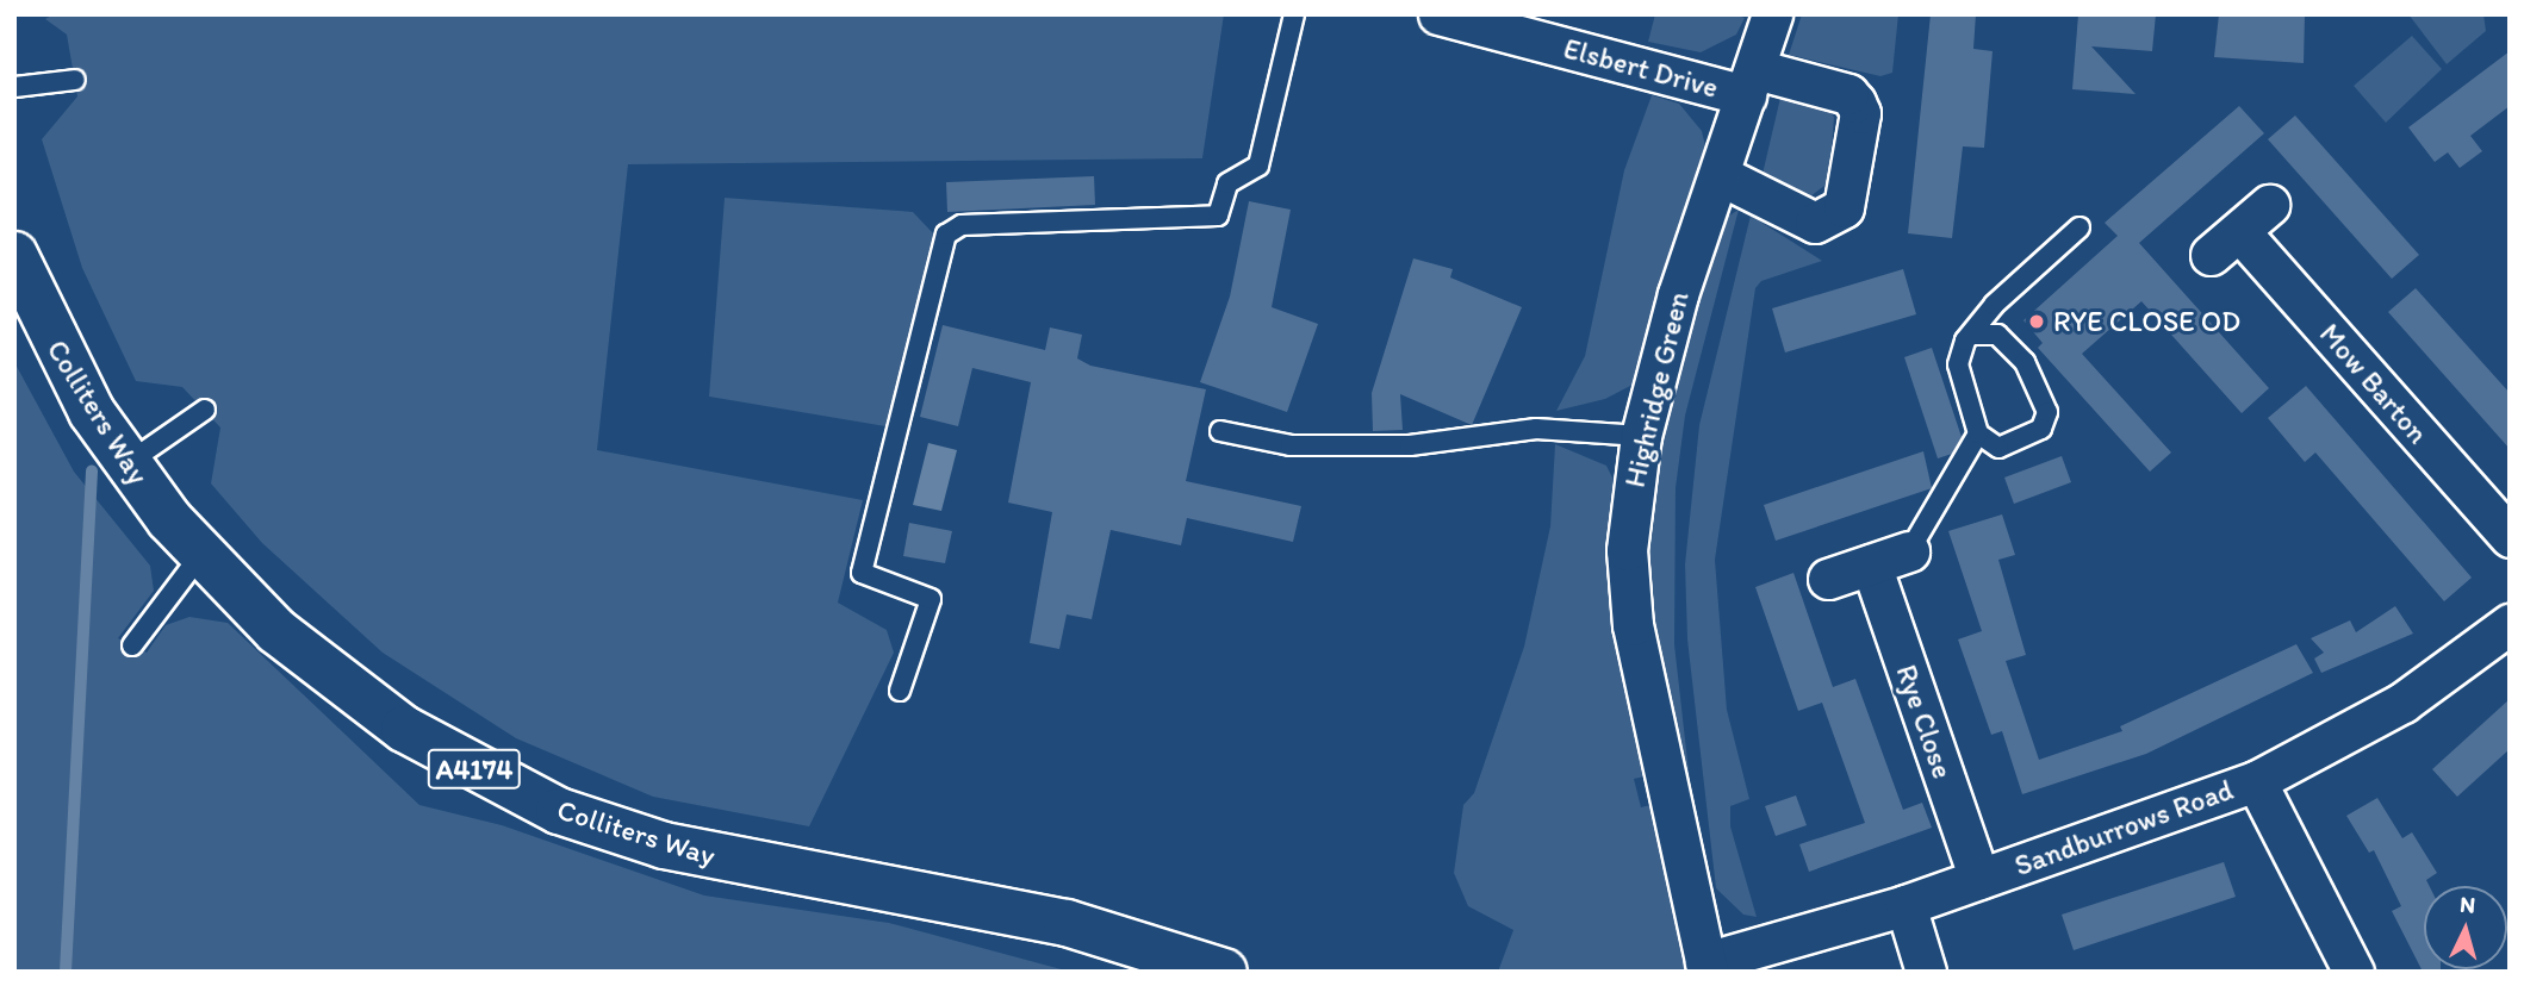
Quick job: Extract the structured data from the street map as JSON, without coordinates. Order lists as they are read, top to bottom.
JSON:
{
  "streets": {
    "highway": ["Colliters Way", "A4174"],
    "street": [
      "Elsbert Drive",
      "Mow Barton",
      "Highridge Green",
      "Rye Close",
      "Sandburrows Road"
    ]
  },
  "crossings": [
    ["Elsbert Drive", "Highridge Green"],
    ["Highridge Green", "Sandburrows Road"],
    ["Rye Close", "Sandburrows Road"]
  ],
  "places": ["RYE CLOSE OD"],
  "north": "top"
}
